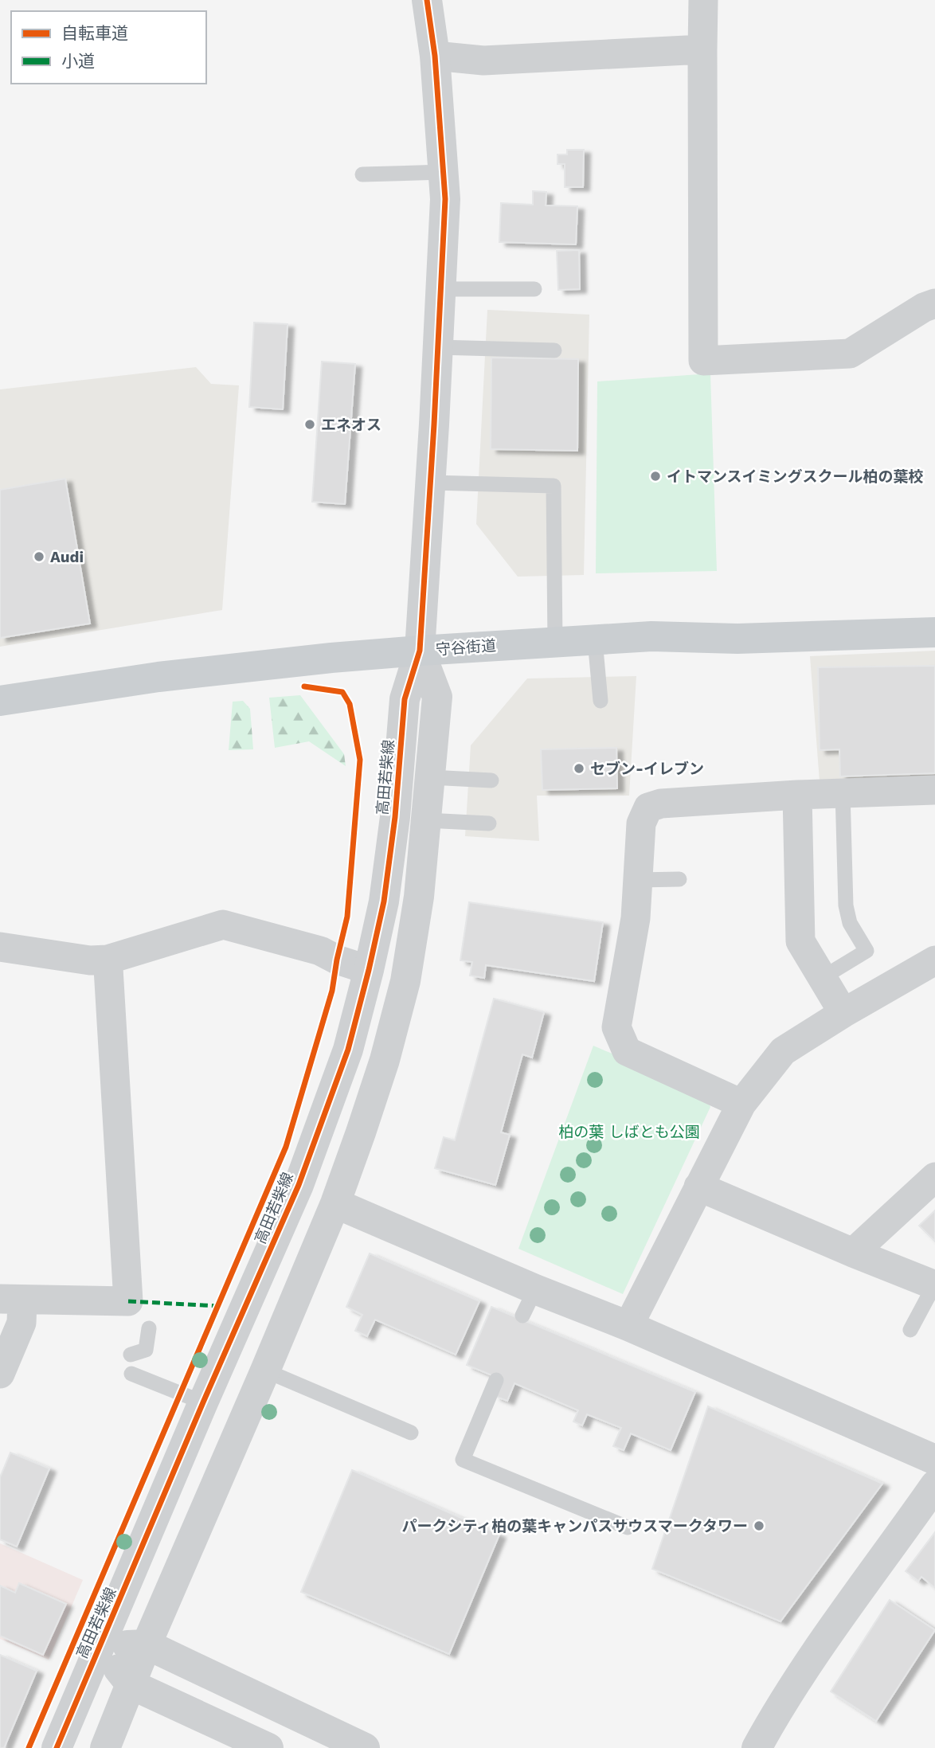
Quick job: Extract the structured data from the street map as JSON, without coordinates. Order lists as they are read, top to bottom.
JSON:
{
  "streets": {
    "main road": ["守谷街道"],
    "street": ["高田若柴線"]
  },
  "crossings": [
    ["守谷街道", "高田若柴線"]
  ],
  "parks": ["柏の葉 しばとも公園"],
  "places": [
    "エネオス",
    "イトマンスイミングスクール柏の葉校",
    "Audi",
    "セブン-イレブン",
    "パークシティ柏の葉キャンパスサウスマークタワー"
  ],
  "legend": ["自転車道", "小道"]
}
